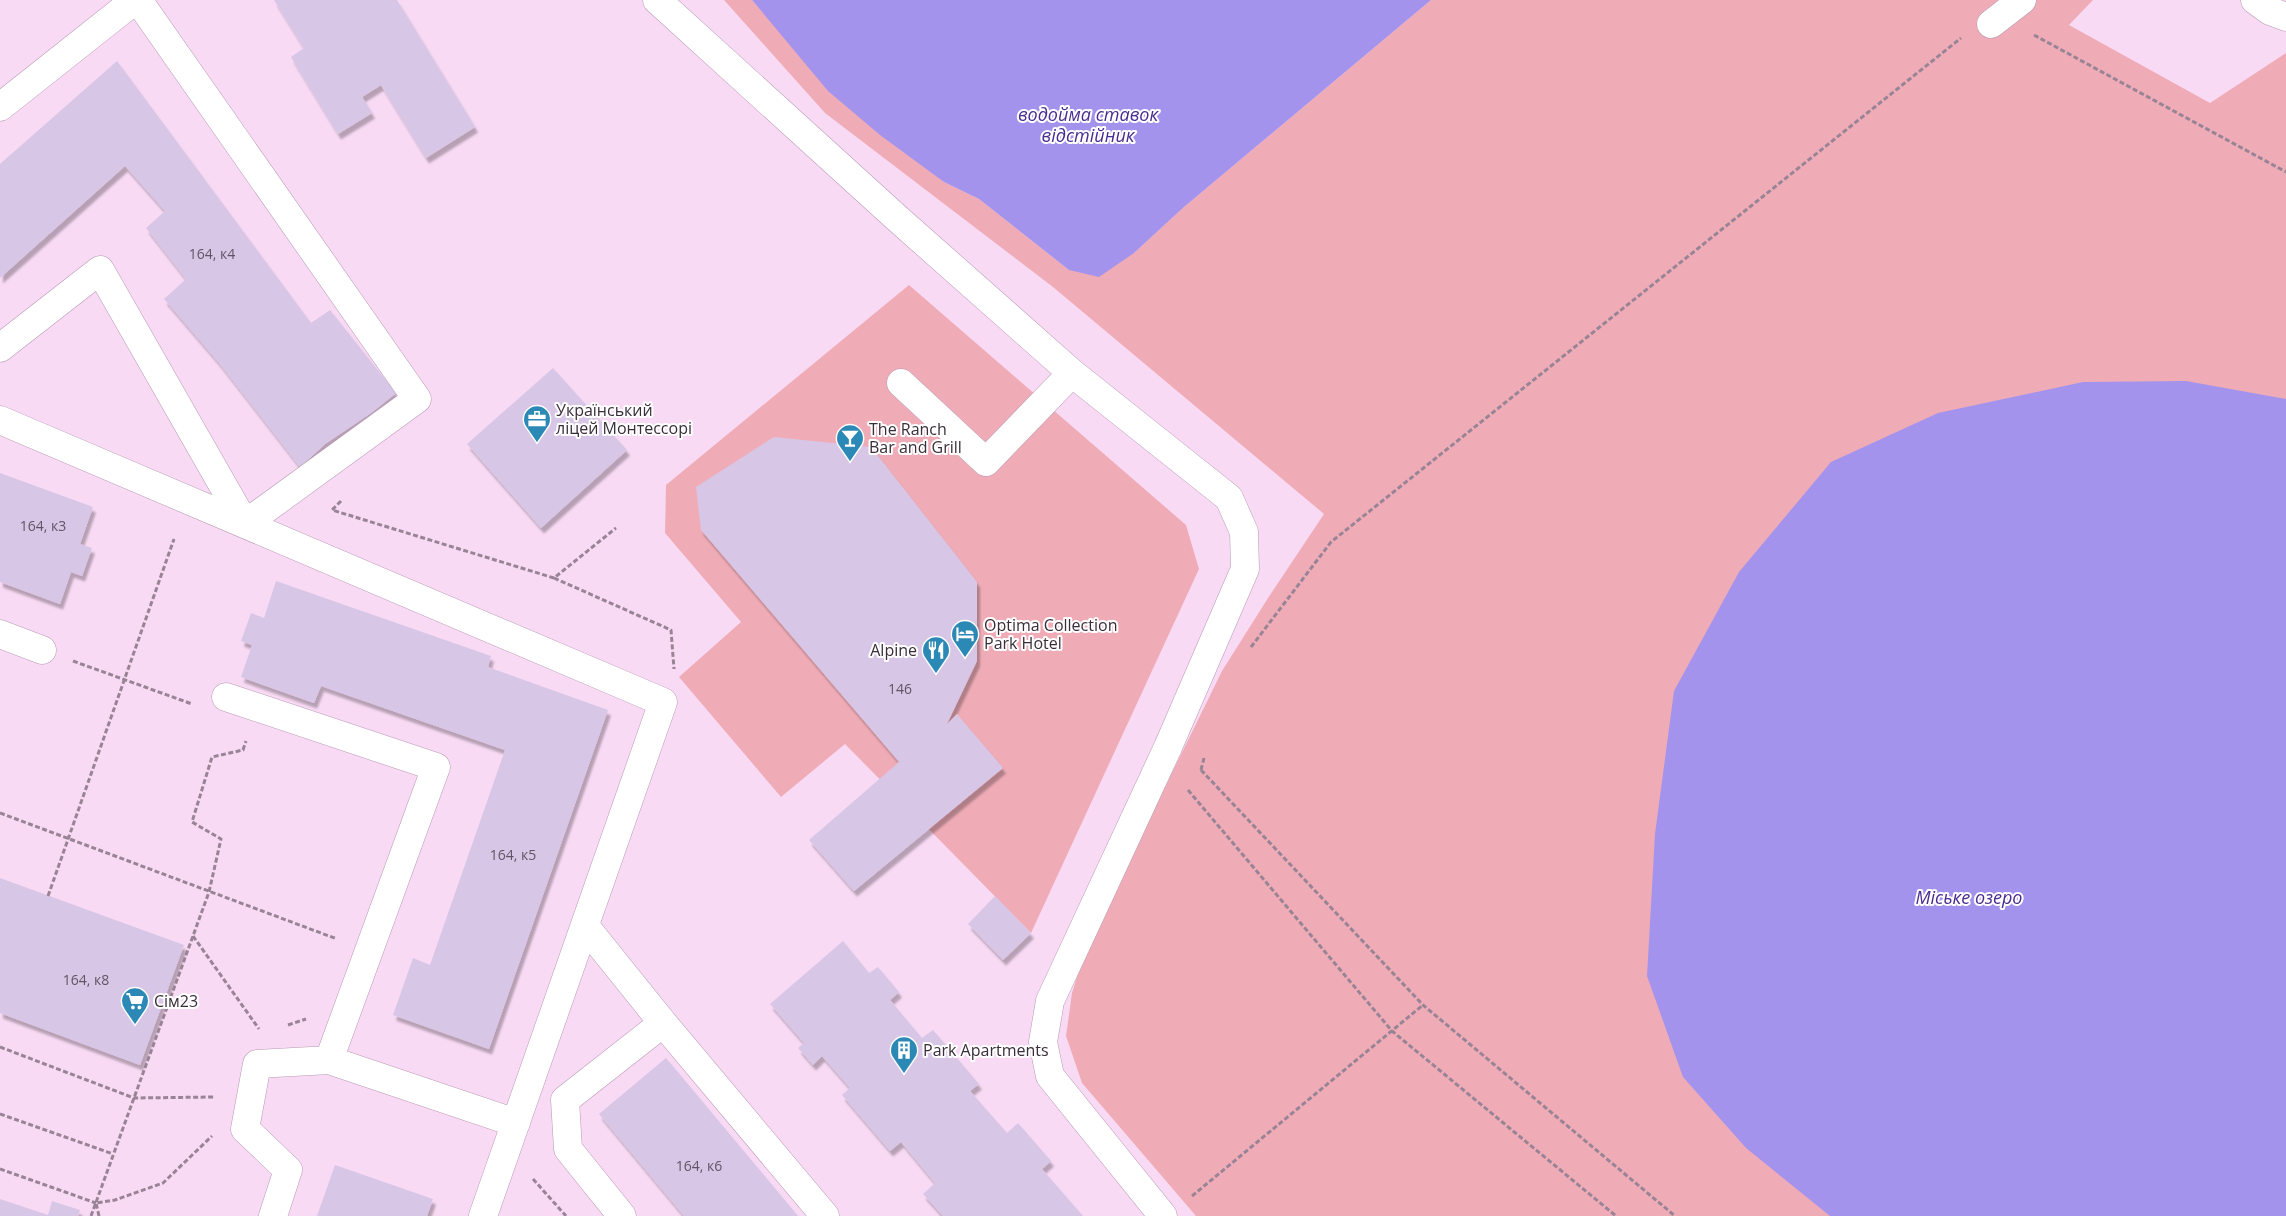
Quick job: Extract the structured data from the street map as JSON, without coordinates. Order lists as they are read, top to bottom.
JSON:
{
  "water": ["водойма ставок відстійник", "Міське озеро"],
  "places": {
    "office": ["Український ліцей Монтессорі"],
    "bar": ["The Ranch Bar and Grill"],
    "hotel": ["Optima Collection Park Hotel"],
    "restaurant": ["Alpine"],
    "supermarket": ["Сім23"],
    "building": ["Park Apartments"]
  },
  "house_numbers": [
    "164, к4",
    "164, к3",
    "146",
    "164, к5",
    "164, к8",
    "164, к6"
  ]
}
